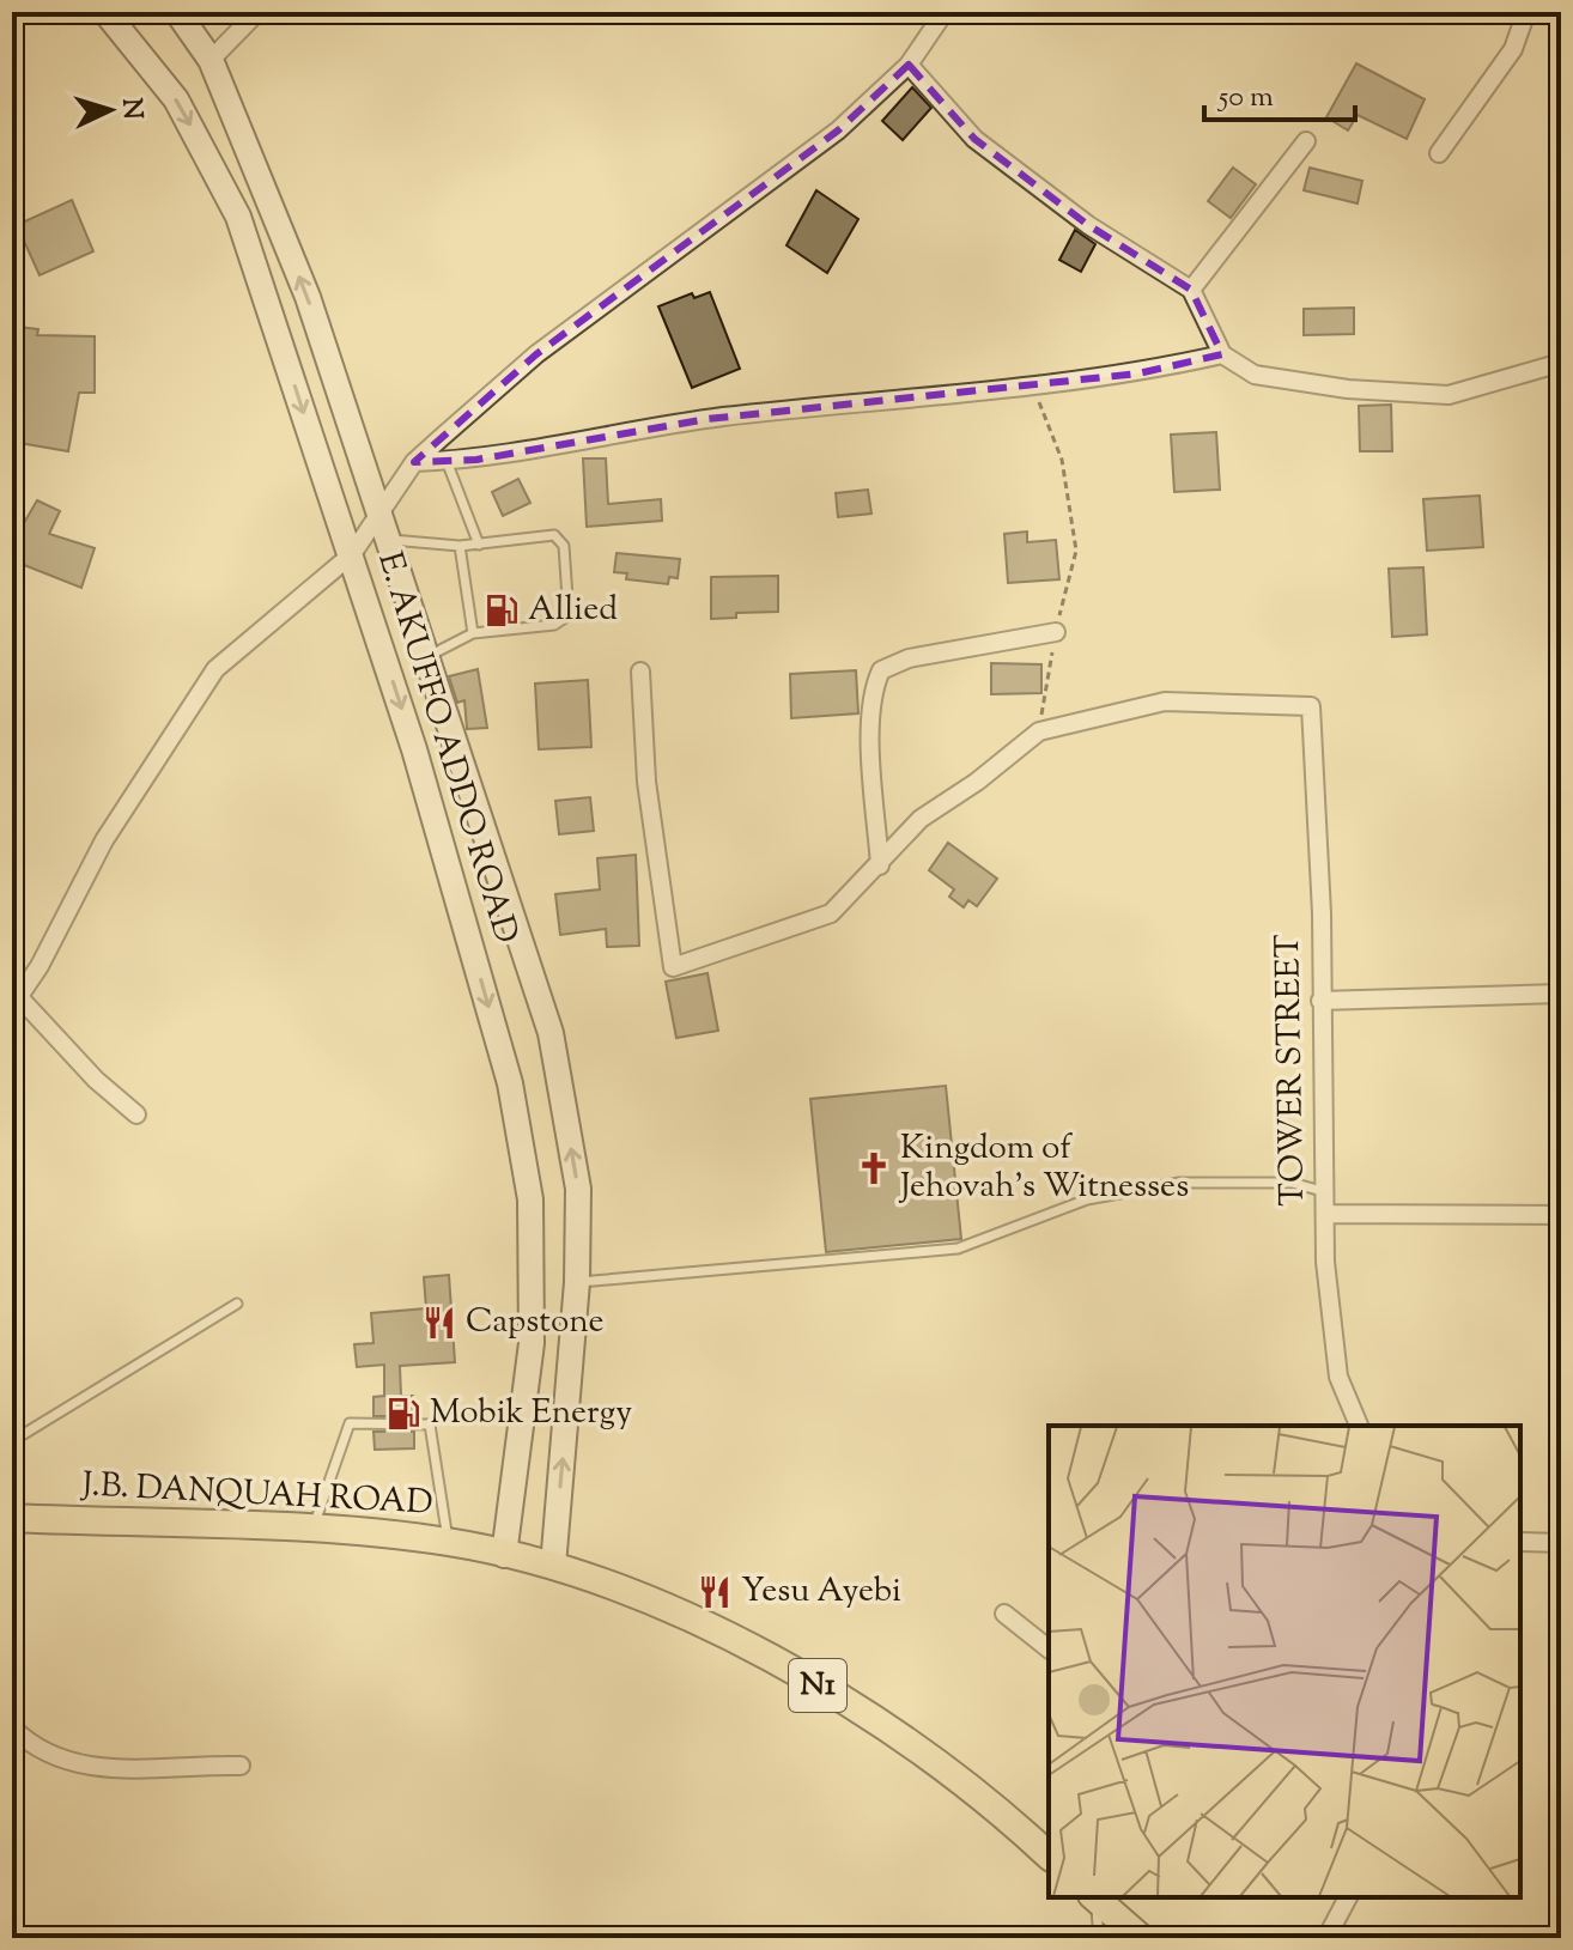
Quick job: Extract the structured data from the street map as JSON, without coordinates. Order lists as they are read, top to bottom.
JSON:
{
  "streets": {
    "highway": ["J.B. DANQUAH ROAD", "N1"],
    "main road": ["E. AKUFFO ADDO ROAD"],
    "street": ["TOWER STREET"]
  },
  "crossings": [
    ["E. AKUFFO ADDO ROAD", "J.B. DANQUAH ROAD"],
    ["E. AKUFFO ADDO ROAD", "N1"],
    ["J.B. DANQUAH ROAD", "N1"]
  ],
  "places": {
    "fuel station": ["Allied", "Mobik Energy"],
    "church": ["Kingdom of Jehovah's Witnesses"],
    "restaurant": ["Capstone", "Yesu Ayebi"]
  },
  "scale_bar": "50 m",
  "north": "right"
}
